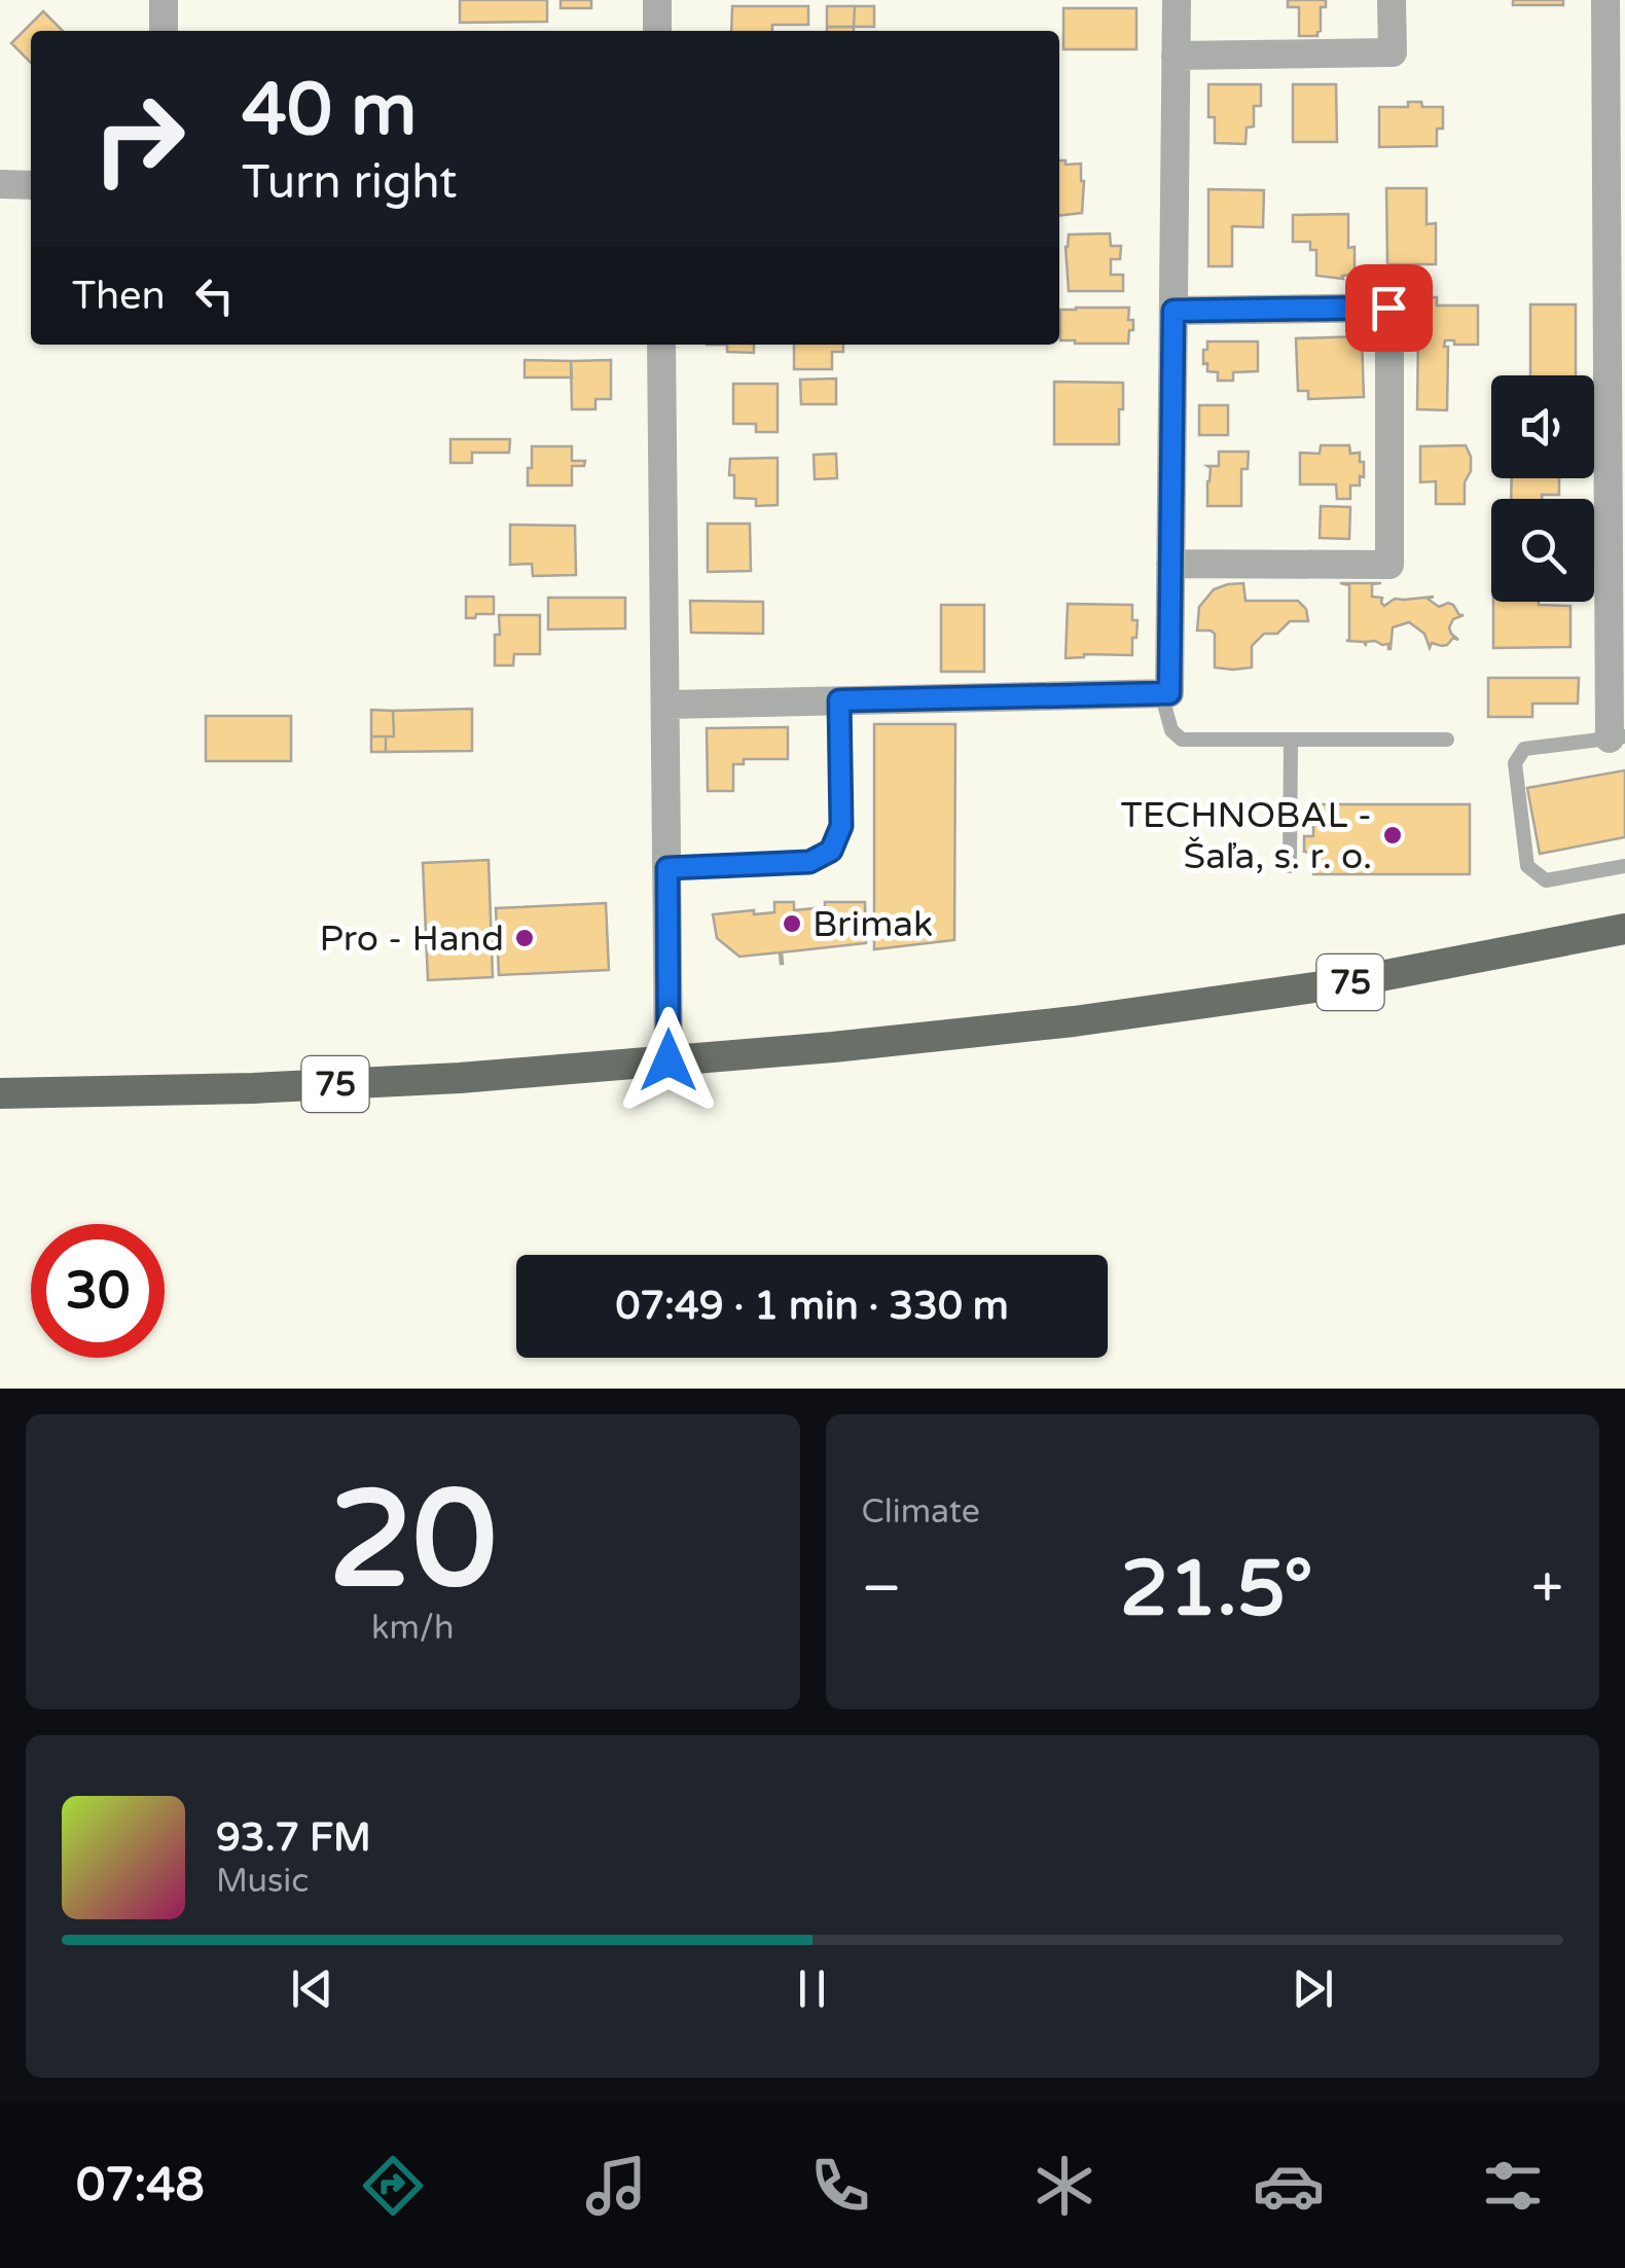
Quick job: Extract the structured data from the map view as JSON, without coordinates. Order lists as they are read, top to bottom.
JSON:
{
  "streets": {
    "main road": ["75"]
  },
  "places": ["TECHNOBAL - Šaľa, s. r. o.", "Brimak", "Pro - Hand"],
  "page": {
    "turn": ["40 m", "Turn right"],
    "then": "Then",
    "limit": "30",
    "trip": "07:49 · 1 min · 330 m",
    "tile": [
      ["20", "km/h"],
      "Climate"
    ],
    "heat": ["−", "21.5°", "+"],
    "song": ["93.7 FM", "Music"],
    "tabs": "07:48"
  }
}
